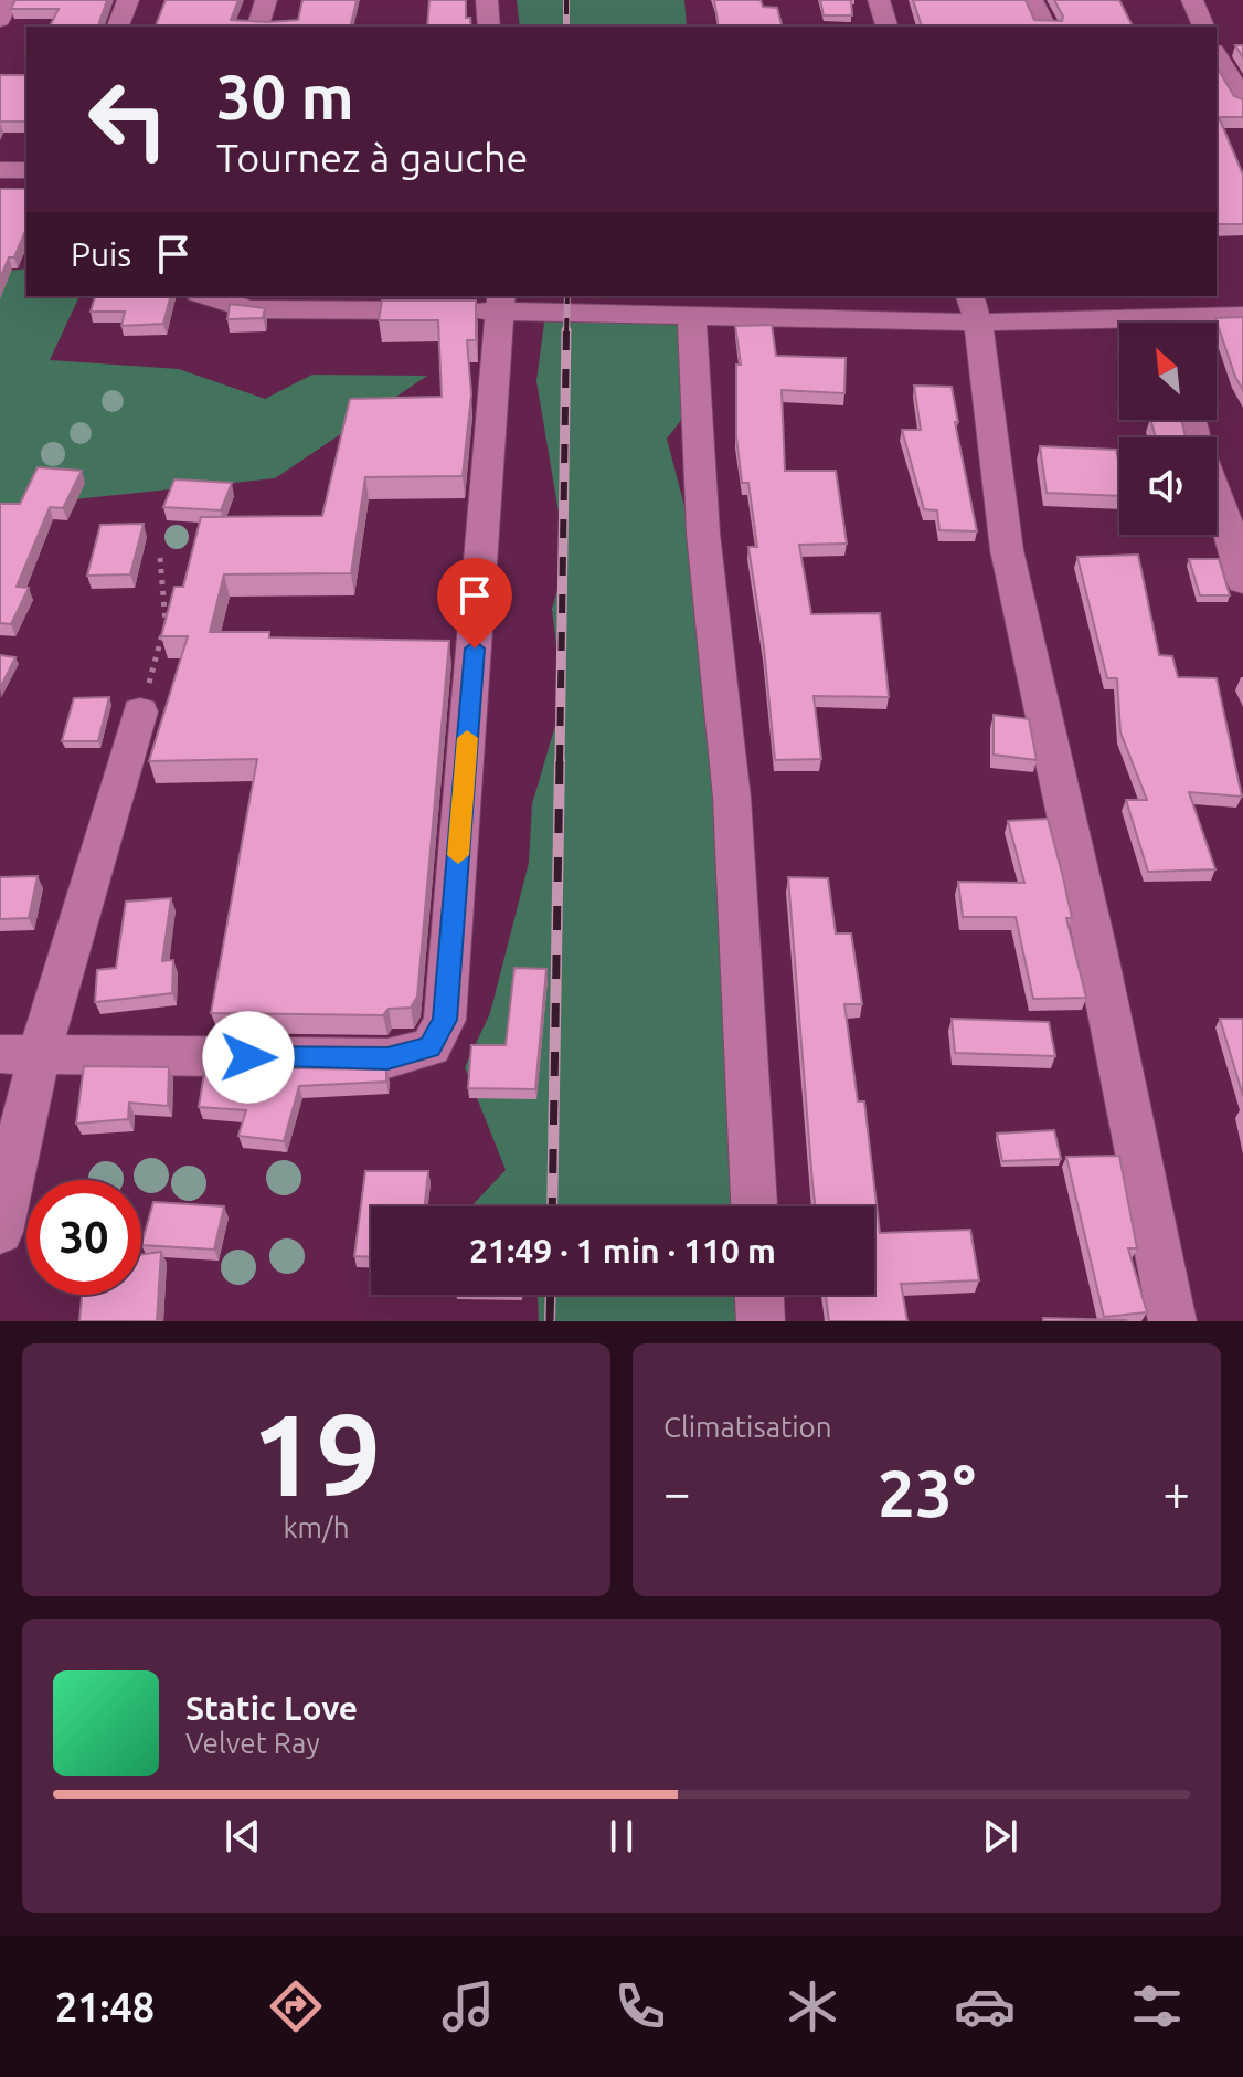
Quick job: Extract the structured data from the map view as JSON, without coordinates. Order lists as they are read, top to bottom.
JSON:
{
  "north": "top left",
  "page": {
    "turn": ["30 m", "Tournez à gauche"],
    "then": "Puis",
    "limit": "30",
    "trip": "21:49 · 1 min · 110 m",
    "tile": [
      ["19", "km/h"],
      "Climatisation"
    ],
    "heat": ["−", "23°", "+"],
    "song": ["Static Love", "Velvet Ray"],
    "tabs": "21:48"
  }
}
